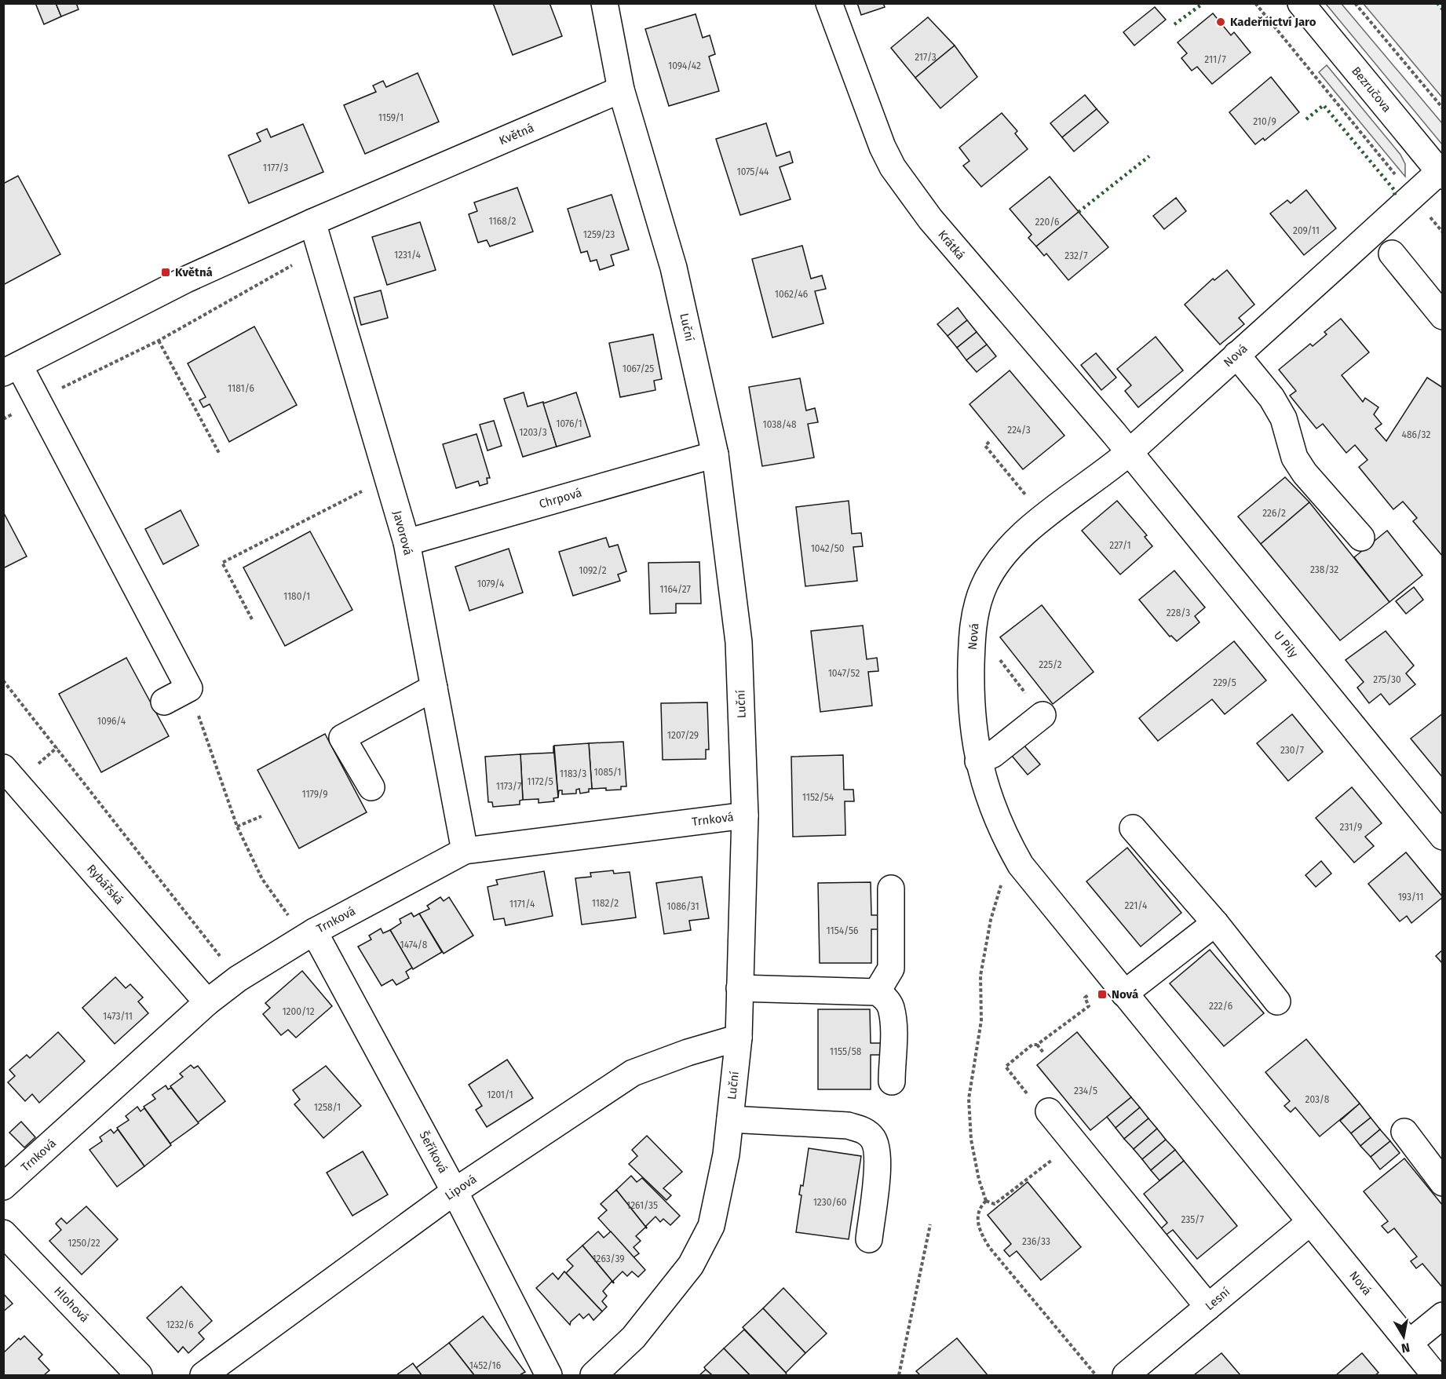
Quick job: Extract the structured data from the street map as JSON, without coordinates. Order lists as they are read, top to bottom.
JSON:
{
  "streets": {
    "street": [
      "Bezručova",
      "Květná",
      "Krátká",
      "Luční",
      "Nová",
      "Chrpová",
      "Javorová",
      "U Pily",
      "Trnková",
      "Rybářská",
      "Šeříková",
      "Lipová",
      "Lesní",
      "Hlohová"
    ]
  },
  "crossings": [
    ["Bezručova", "Nová"],
    ["Květná", "Luční"],
    ["Květná", "Javorová"],
    ["Krátká", "Nová"],
    ["Krátká", "U Pily"],
    ["Luční", "Chrpová"],
    ["Luční", "Trnková"],
    ["Luční", "Lipová"],
    ["Nová", "U Pily"],
    ["Nová", "Lesní"],
    ["Chrpová", "Javorová"],
    ["Javorová", "Trnková"],
    ["Trnková", "Rybářská"],
    ["Trnková", "Šeříková"],
    ["Šeříková", "Lipová"]
  ],
  "places": {
    "other": ["Kadeřnictví Jaro"],
    "transit": ["Květná", "Nová"]
  },
  "house_numbers": [
    "217/3",
    "211/7",
    "1094/42",
    "1159/1",
    "210/9",
    "1177/3",
    "1075/44",
    "1168/2",
    "220/6",
    "209/11",
    "1259/23",
    "1231/4",
    "232/7",
    "1062/46",
    "1067/25",
    "1181/6",
    "1076/1",
    "1038/48",
    "224/3",
    "1203/3",
    "486/32",
    "226/2",
    "227/1",
    "1042/50",
    "238/32",
    "1092/2",
    "1079/4",
    "1164/27",
    "1180/1",
    "228/3",
    "225/2",
    "1047/52",
    "275/30",
    "229/5",
    "1096/4",
    "1207/29",
    "230/7",
    "1085/1",
    "1183/3",
    "1172/5",
    "1173/7",
    "1179/9",
    "1152/54",
    "231/9",
    "193/11",
    "1182/2",
    "1171/4",
    "221/4",
    "1086/31",
    "1154/56",
    "1474/8",
    "222/6",
    "1200/12",
    "1473/11",
    "1155/58",
    "234/5",
    "1201/1",
    "203/8",
    "1258/1",
    "1230/60",
    "1261/35",
    "235/7",
    "236/33",
    "1250/22",
    "1263/39",
    "1232/6",
    "1452/16"
  ],
  "north": "bottom"
}
